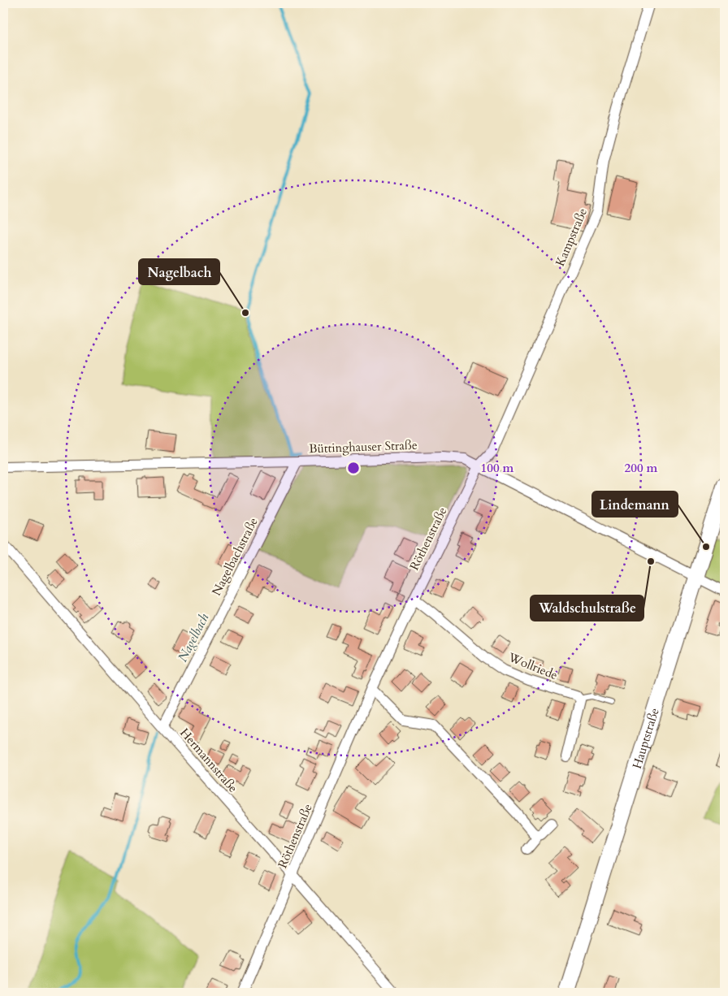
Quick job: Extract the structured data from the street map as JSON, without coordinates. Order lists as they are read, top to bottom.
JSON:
{
  "streets": {
    "main road": ["Hauptstraße"],
    "street": [
      "Kampstraße",
      "Büttinghauser Straße",
      "Röthenstraße",
      "Nagelbachstraße",
      "Wollriede",
      "Hermannstraße"
    ]
  },
  "crossings": [
    ["Kampstraße", "Büttinghauser Straße"],
    ["Kampstraße", "Röthenstraße"],
    ["Büttinghauser Straße", "Röthenstraße"],
    ["Büttinghauser Straße", "Nagelbachstraße"],
    ["Büttinghauser Straße", "Hauptstraße"],
    ["Röthenstraße", "Wollriede"],
    ["Röthenstraße", "Hermannstraße"],
    ["Nagelbachstraße", "Hermannstraße"]
  ],
  "water": ["Nagelbach"],
  "places": ["Nagelbach", "Lindemann", "Waldschulstraße"],
  "rings": ["100 m", "200 m"]
}
